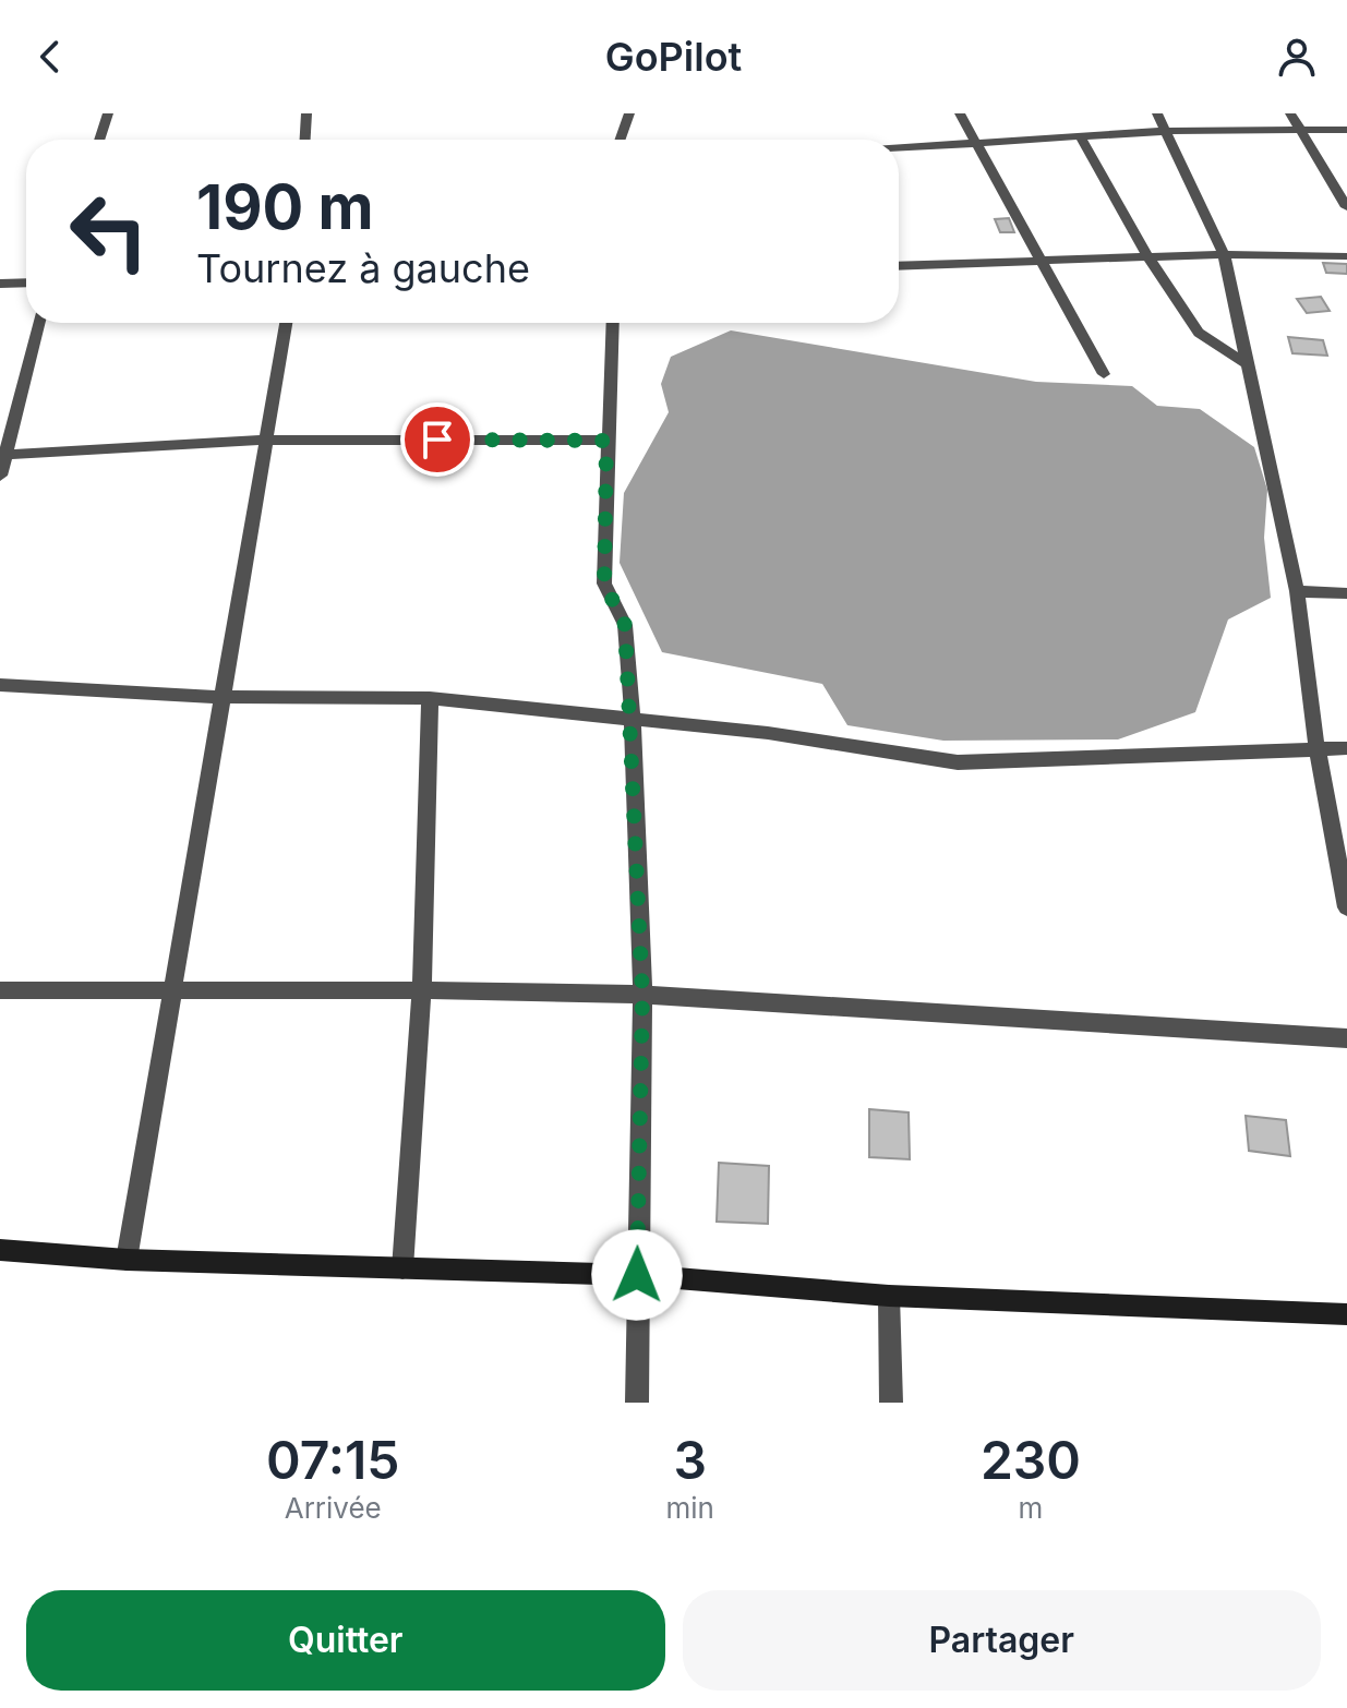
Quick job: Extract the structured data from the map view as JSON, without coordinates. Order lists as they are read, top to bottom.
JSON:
{
  "page": {
    "header": "GoPilot",
    "turn": ["190 m", "Tournez à gauche"],
    "eta": [
      "07:15",
      "Arrivée",
      "3",
      "min",
      "230",
      "m"
    ],
    "buttons": ["Quitter", "Partager"]
  }
}
